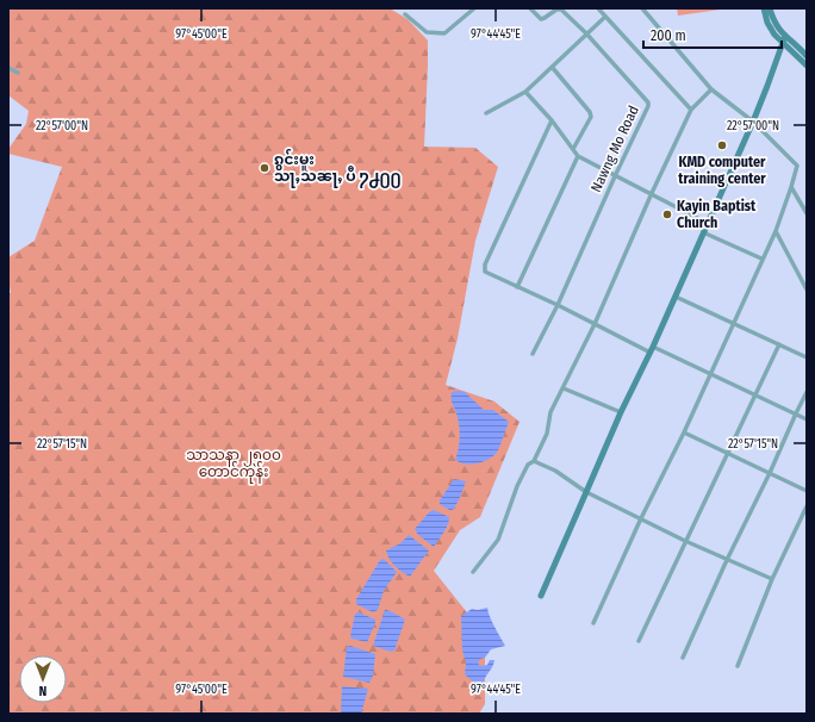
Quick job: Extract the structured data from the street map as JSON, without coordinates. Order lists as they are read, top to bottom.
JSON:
{
  "streets": {
    "street": ["Nawng Mo Road"]
  },
  "parks": ["သာသနာ ၂၅၀၀ တောင်ကုန်း"],
  "places": ["KMD computer training center", "ၵွင်းမူး သႃႇသၼႃႇ ပီ ႒႕႐႐", "Kayin Baptist Church"],
  "scale_bar": "200 m",
  "north": "bottom",
  "coordinates": [
    "97°45'00\"E",
    "97°44'45\"E",
    "22°57'00\"N",
    "22°57'15\"N"
  ]
}
